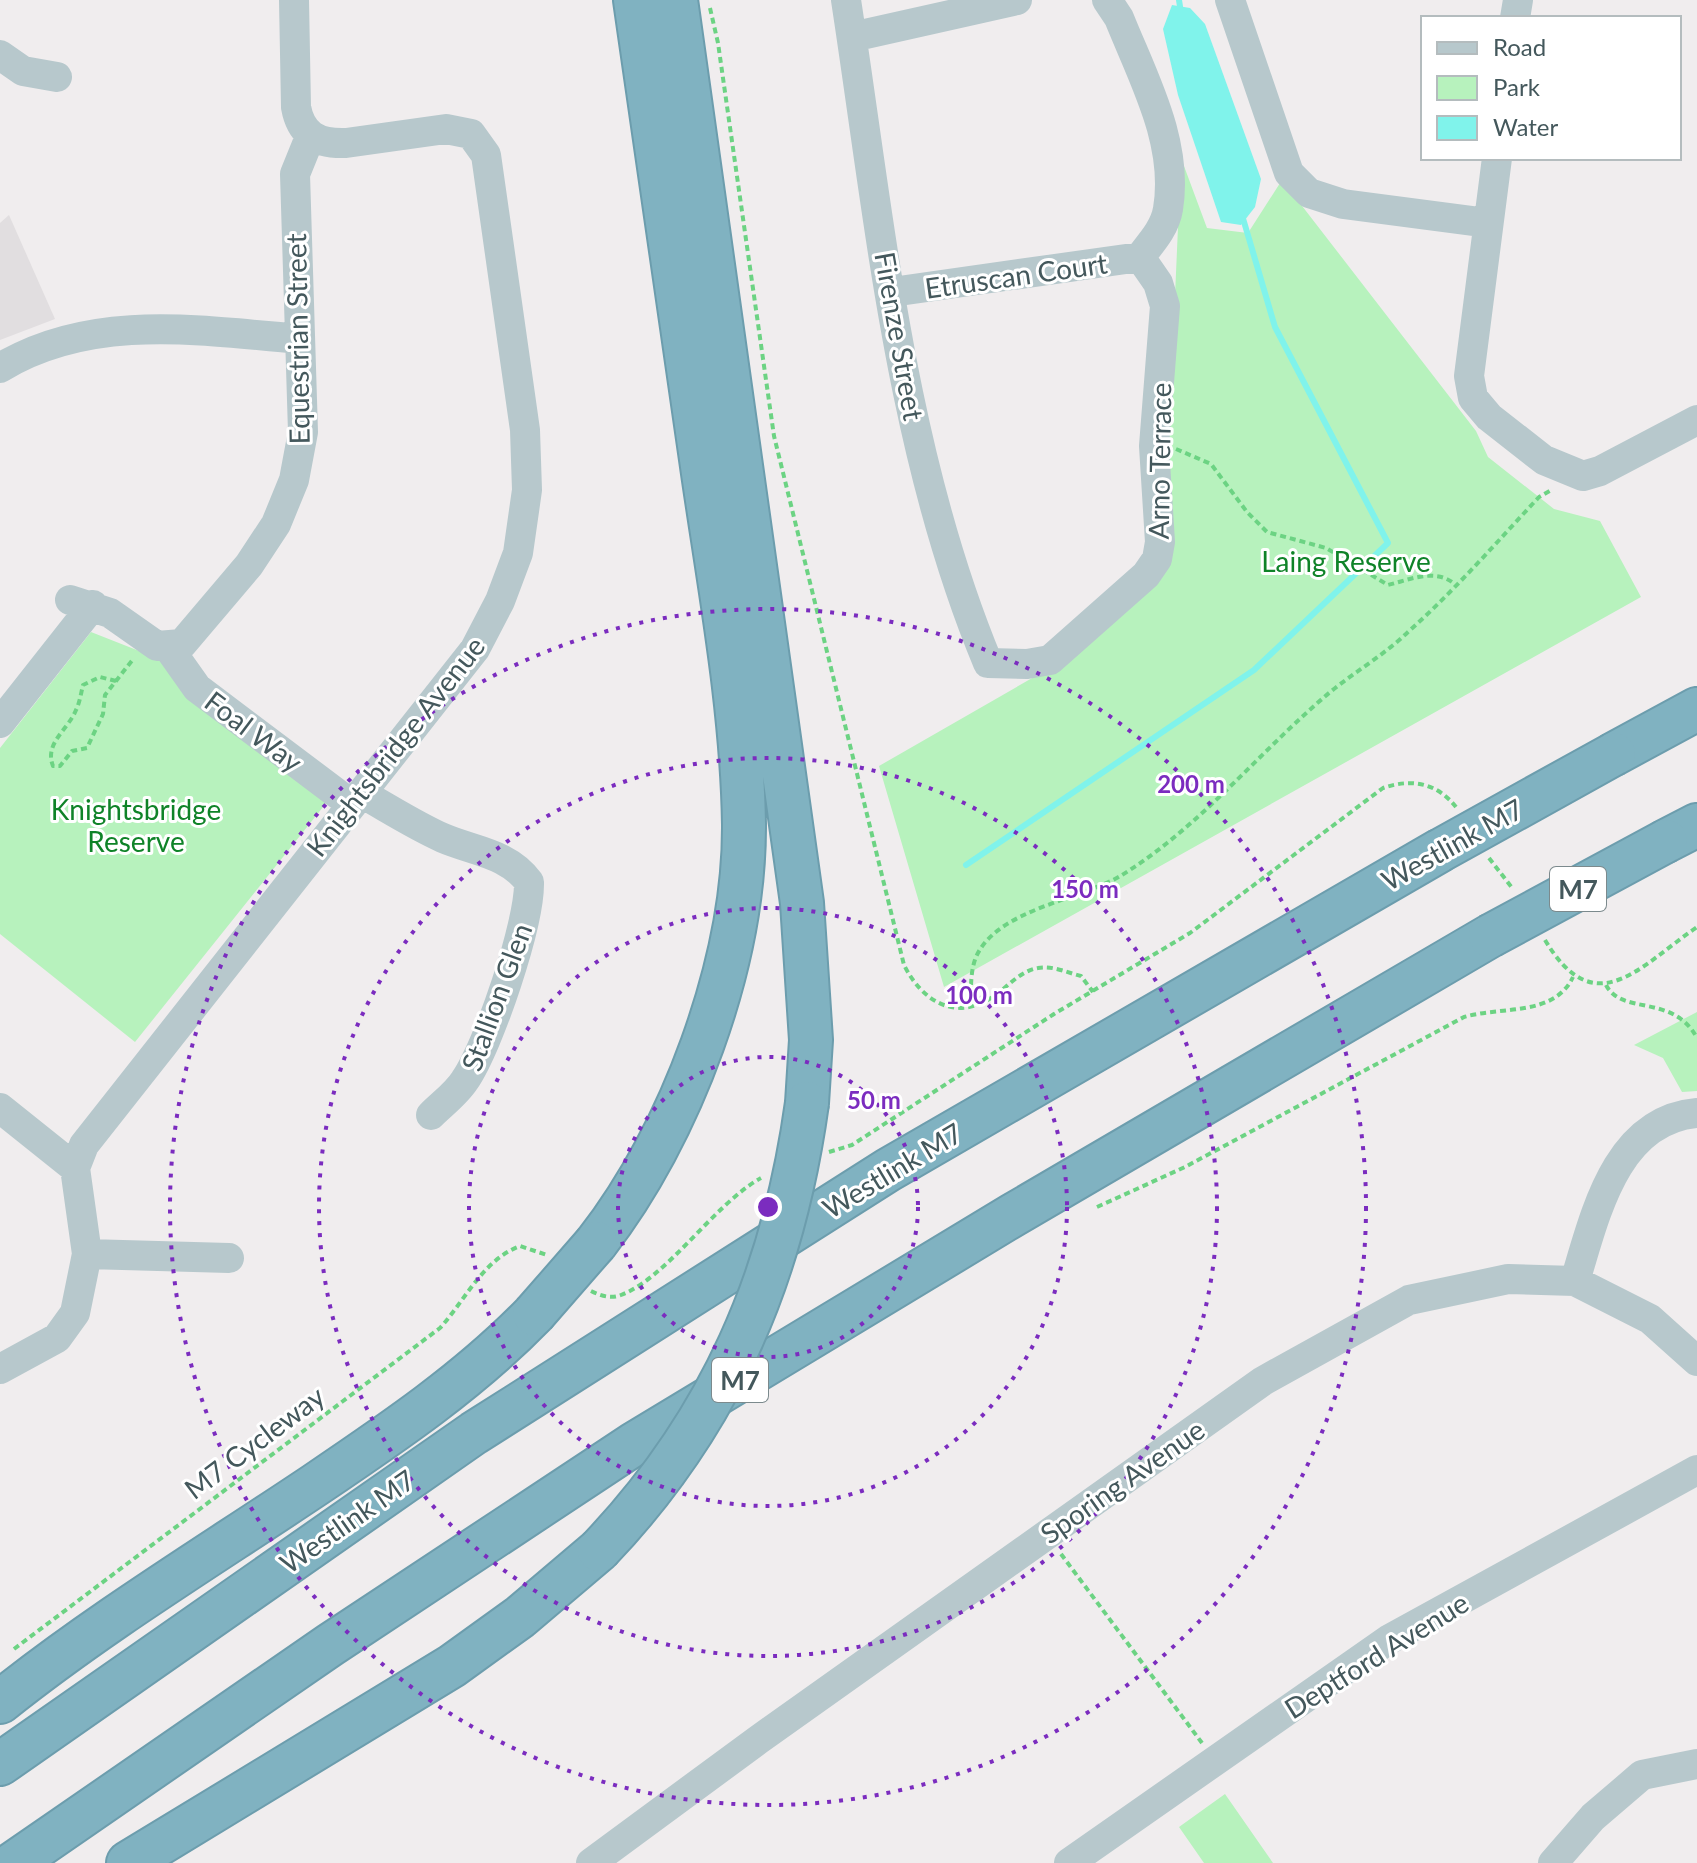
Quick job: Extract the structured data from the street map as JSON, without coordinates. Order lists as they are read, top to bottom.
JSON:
{
  "streets": {
    "highway": ["Westlink M7", "M7"],
    "street": [
      "Etruscan Court",
      "Firenze Street",
      "Equestrian Street",
      "Arno Terrace",
      "Foal Way",
      "Knightsbridge Avenue",
      "Stallion Glen",
      "Sporing Avenue",
      "Deptford Avenue"
    ],
    "path": ["M7 Cycleway"]
  },
  "crossings": [
    ["Etruscan Court", "Firenze Street"],
    ["Etruscan Court", "Arno Terrace"],
    ["Firenze Street", "Arno Terrace"],
    ["Equestrian Street", "Foal Way"],
    ["Equestrian Street", "Knightsbridge Avenue"],
    ["Foal Way", "Knightsbridge Avenue"],
    ["Foal Way", "Stallion Glen"],
    ["Knightsbridge Avenue", "Stallion Glen"]
  ],
  "parks": ["Laing Reserve", "Knightsbridge Reserve"],
  "legend": ["Road", "Park", "Water"],
  "rings": [
    "200 m",
    "150 m",
    "100 m",
    "50 m"
  ]
}
